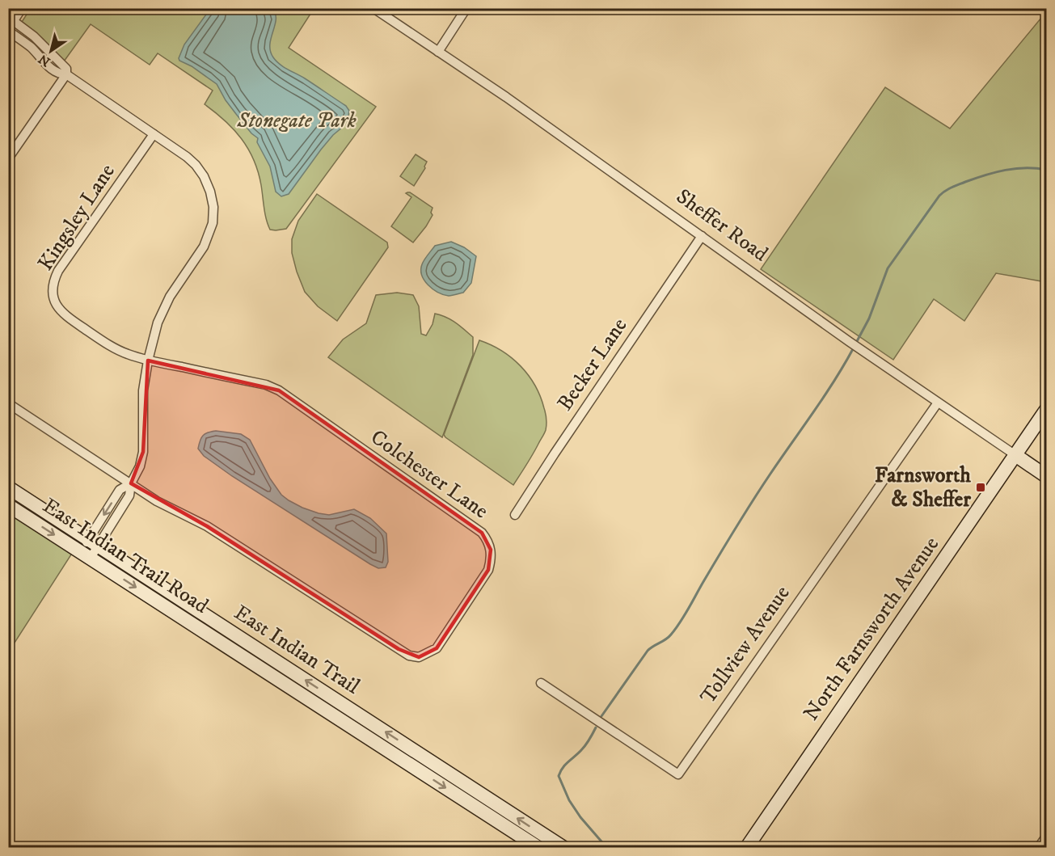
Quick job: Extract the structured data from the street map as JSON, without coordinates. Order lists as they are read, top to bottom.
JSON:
{
  "streets": {
    "main road": [
      "Sheffer Road",
      "East Indian Trail Road",
      "North Farnsworth Avenue",
      "East Indian Trail"
    ],
    "street": [
      "Kingsley Lane",
      "Becker Lane",
      "Colchester Lane",
      "Tollview Avenue"
    ]
  },
  "crossings": [
    ["Kingsley Lane", "Colchester Lane"],
    ["Sheffer Road", "Becker Lane"],
    ["Sheffer Road", "North Farnsworth Avenue"],
    ["Sheffer Road", "Tollview Avenue"]
  ],
  "one_way": ["East Indian Trail Road", "East Indian Trail"],
  "parks": ["Stonegate Park"],
  "places": {
    "transit": ["Farnsworth & Sheffer"]
  },
  "north": "bottom left"
}
